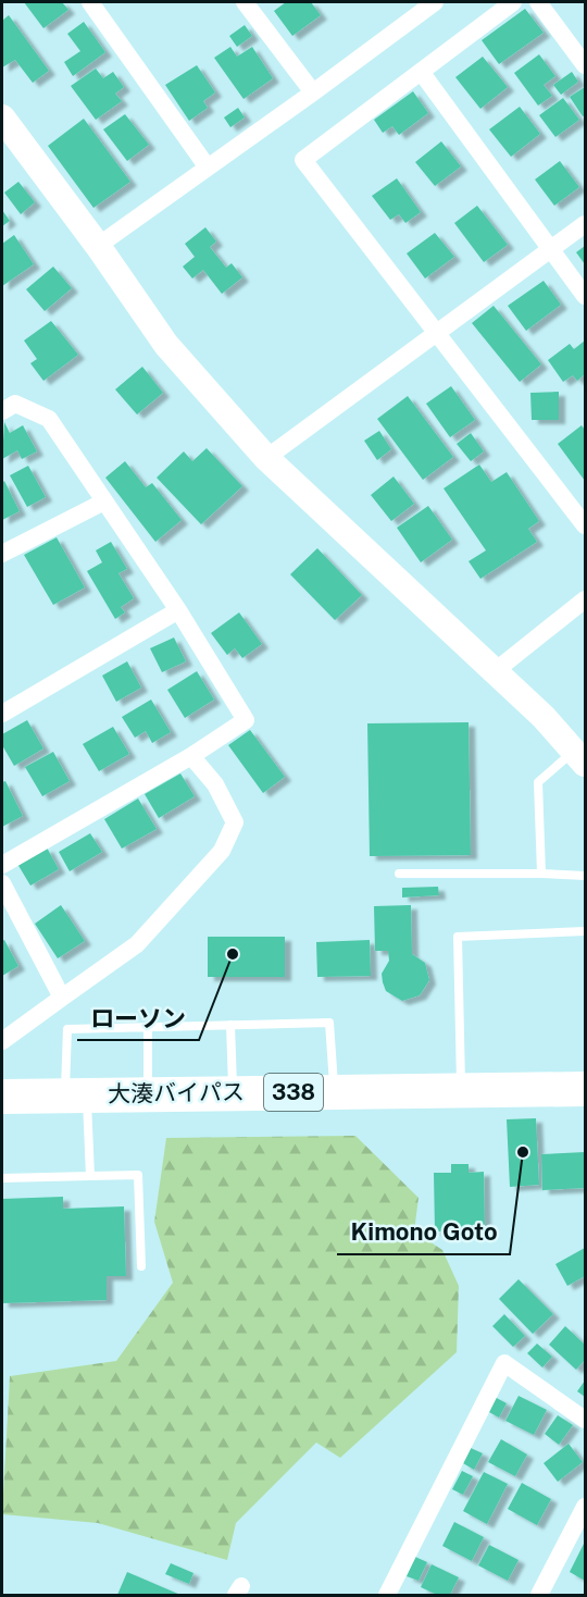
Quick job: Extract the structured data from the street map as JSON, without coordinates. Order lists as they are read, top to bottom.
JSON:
{
  "streets": {
    "highway": ["338", "大湊バイパス"]
  },
  "places": ["ローソン", "Kimono Goto"]
}
